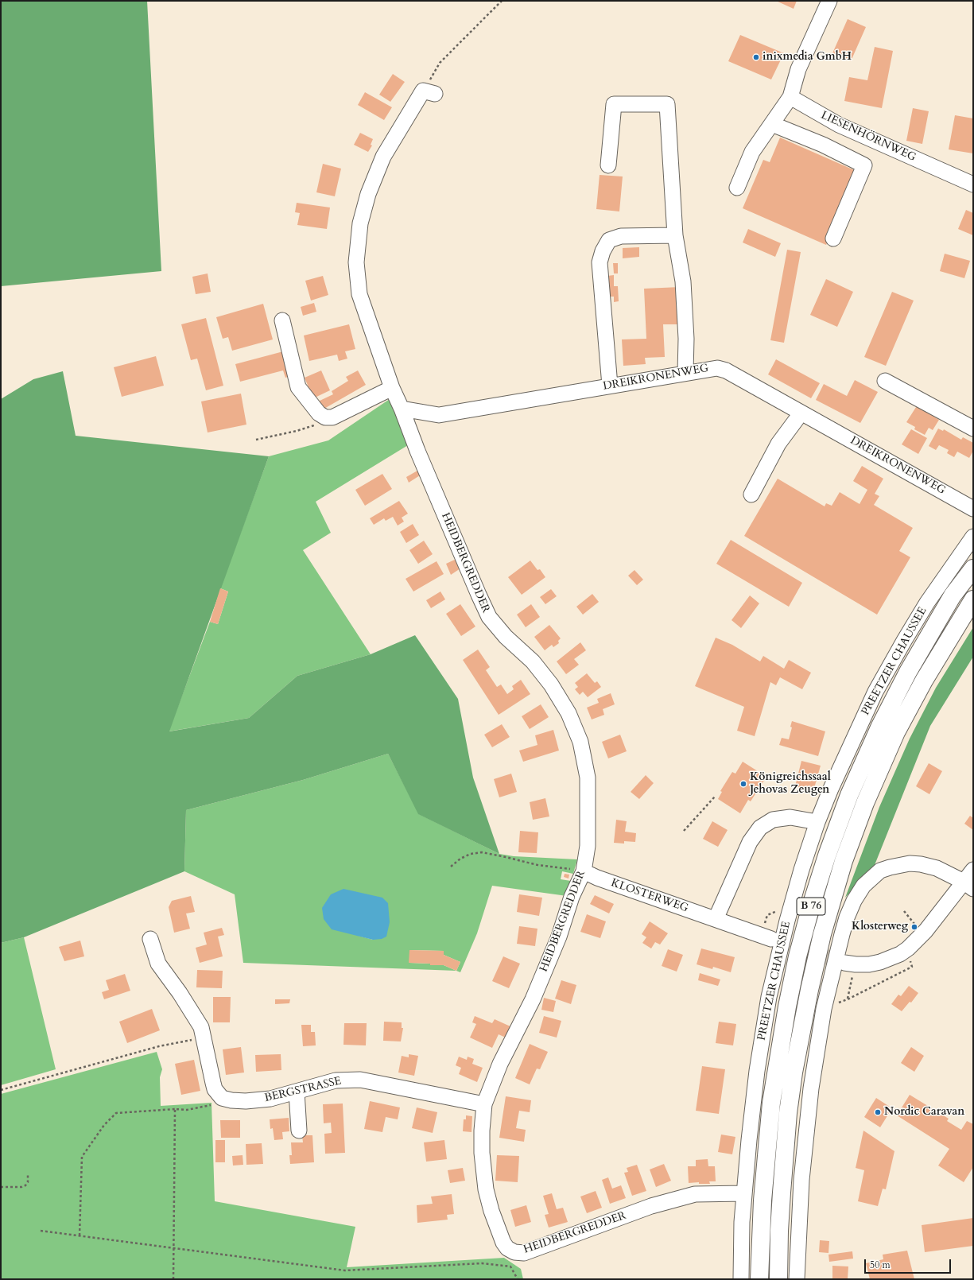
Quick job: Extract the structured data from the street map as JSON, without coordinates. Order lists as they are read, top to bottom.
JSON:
{
  "streets": {
    "highway": ["PREETZER CHAUSSEE", "B 76"],
    "street": [
      "LIESENHÖRNWEG",
      "DREIKRONENWEG",
      "HEIDBERGREDDER",
      "KLOSTERWEG",
      "BERGSTRASSE"
    ]
  },
  "crossings": [
    ["DREIKRONENWEG", "HEIDBERGREDDER"],
    ["HEIDBERGREDDER", "PREETZER CHAUSSEE"],
    ["HEIDBERGREDDER", "KLOSTERWEG"],
    ["HEIDBERGREDDER", "BERGSTRASSE"]
  ],
  "places": [
    "inixmedia GmbH",
    "Königreichssaal Jehovas Zeugen",
    "Klosterweg",
    "Nordic Caravan"
  ],
  "scale_bar": "50 m"
}
